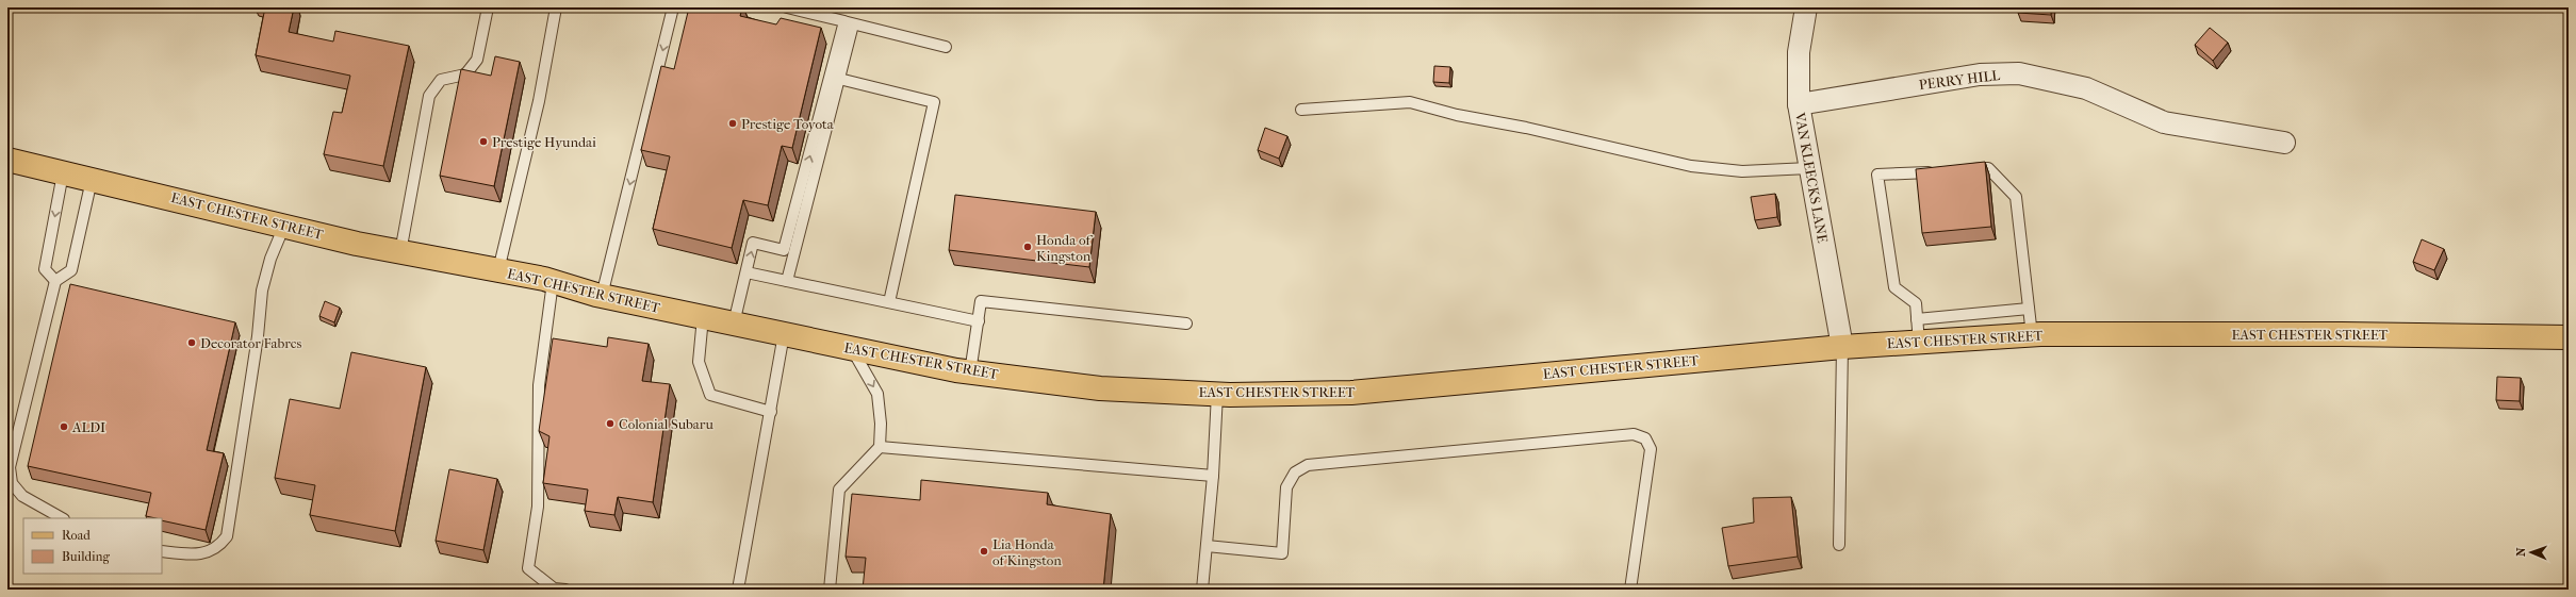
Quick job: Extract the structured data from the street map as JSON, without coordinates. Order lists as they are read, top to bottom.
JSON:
{
  "streets": {
    "main road": ["EAST CHESTER STREET"],
    "street": ["PERRY HILL", "VAN KLEECKS LANE"]
  },
  "crossings": [
    ["PERRY HILL", "VAN KLEECKS LANE"],
    ["VAN KLEECKS LANE", "EAST CHESTER STREET"]
  ],
  "places": [
    "Prestige Toyota",
    "Prestige Hyundai",
    "Honda of Kingston",
    "Decorator Fabrcs",
    "Colonial Subaru",
    "ALDI",
    "Lia Honda of Kingston"
  ],
  "legend": ["Road", "Building"],
  "north": "left"
}
